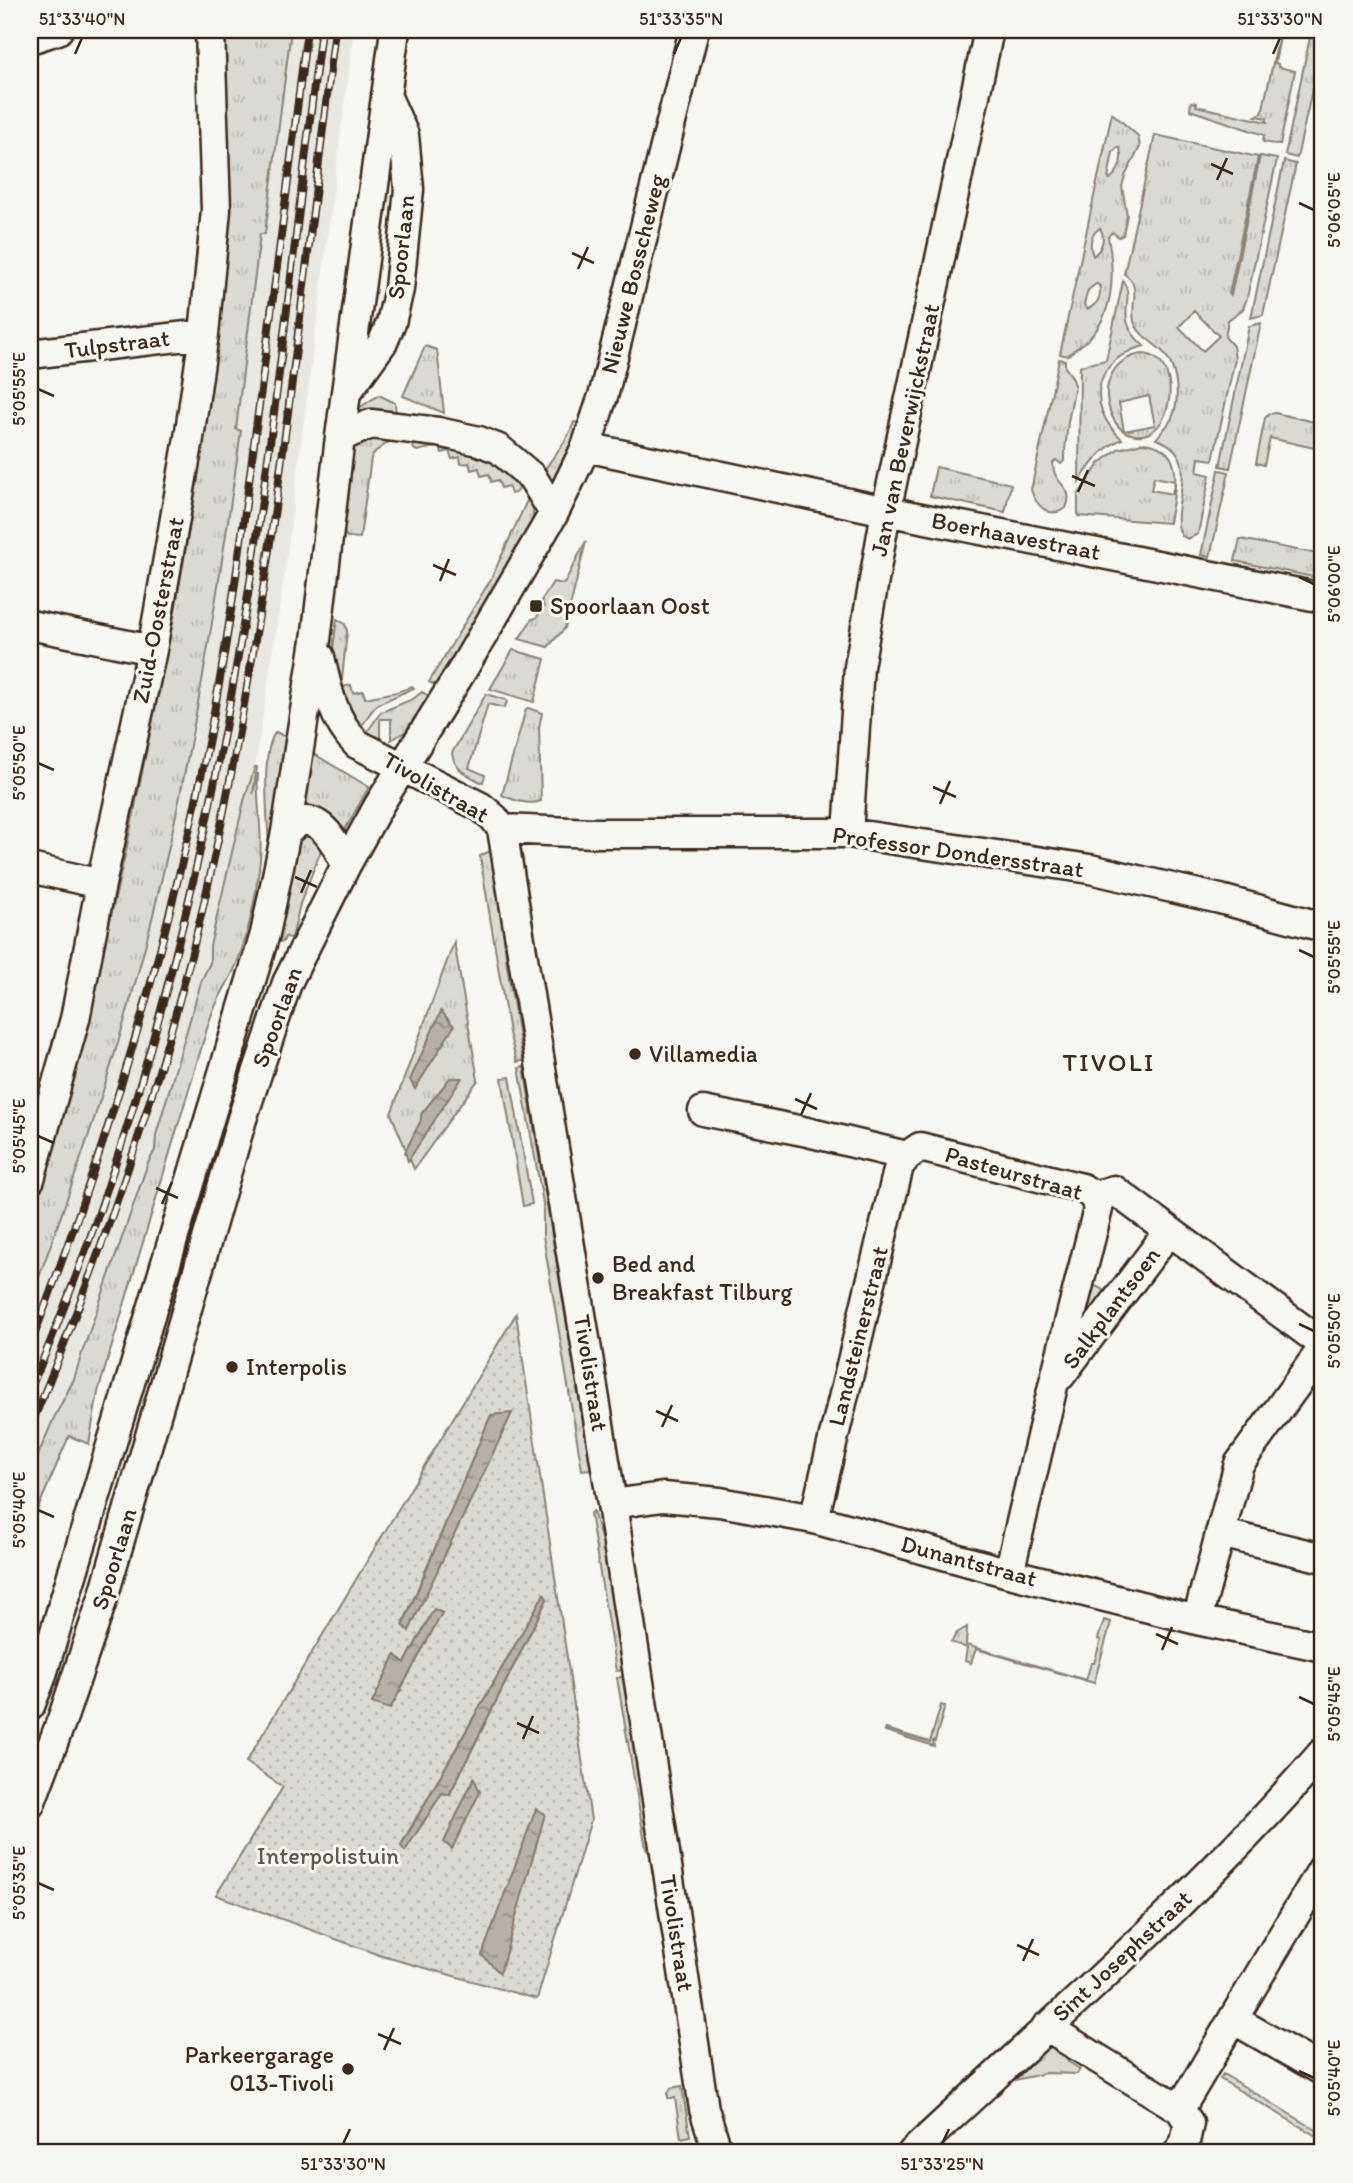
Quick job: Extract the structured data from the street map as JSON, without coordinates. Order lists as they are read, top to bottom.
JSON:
{
  "streets": {
    "street": [
      "Spoorlaan",
      "Nieuwe Bosscheweg",
      "Tulpstraat",
      "Jan van Beverwijckstraat",
      "Boerhaavestraat",
      "Zuid-Oosterstraat",
      "Tivolistraat",
      "Professor Dondersstraat",
      "Pasteurstraat",
      "Salkplantsoen",
      "Landsteinerstraat",
      "Dunantstraat",
      "Sint Josephstraat"
    ]
  },
  "crossings": [
    ["Spoorlaan", "Nieuwe Bosscheweg"],
    ["Spoorlaan", "Tivolistraat"],
    ["Nieuwe Bosscheweg", "Boerhaavestraat"],
    ["Tulpstraat", "Zuid-Oosterstraat"],
    ["Jan van Beverwijckstraat", "Boerhaavestraat"],
    ["Jan van Beverwijckstraat", "Professor Dondersstraat"],
    ["Tivolistraat", "Professor Dondersstraat"],
    ["Tivolistraat", "Dunantstraat"],
    ["Pasteurstraat", "Salkplantsoen"],
    ["Pasteurstraat", "Landsteinerstraat"],
    ["Salkplantsoen", "Dunantstraat"],
    ["Landsteinerstraat", "Dunantstraat"]
  ],
  "districts": ["TIVOLI"],
  "parks": ["Interpolistuin"],
  "places": {
    "transit": ["Spoorlaan Oost"],
    "other": [
      "Villamedia",
      "Bed and Breakfast Tilburg",
      "Interpolis",
      "Parkeergarage 013-Tivoli"
    ]
  },
  "coordinates": [
    "51°33'40\"N",
    "51°33'35\"N",
    "51°33'30\"N",
    "5°06'05\"E",
    "5°05'55\"E",
    "5°06'00\"E",
    "5°05'50\"E",
    "5°05'45\"E",
    "5°05'40\"E",
    "5°05'35\"E",
    "51°33'25\"N"
  ]
}
